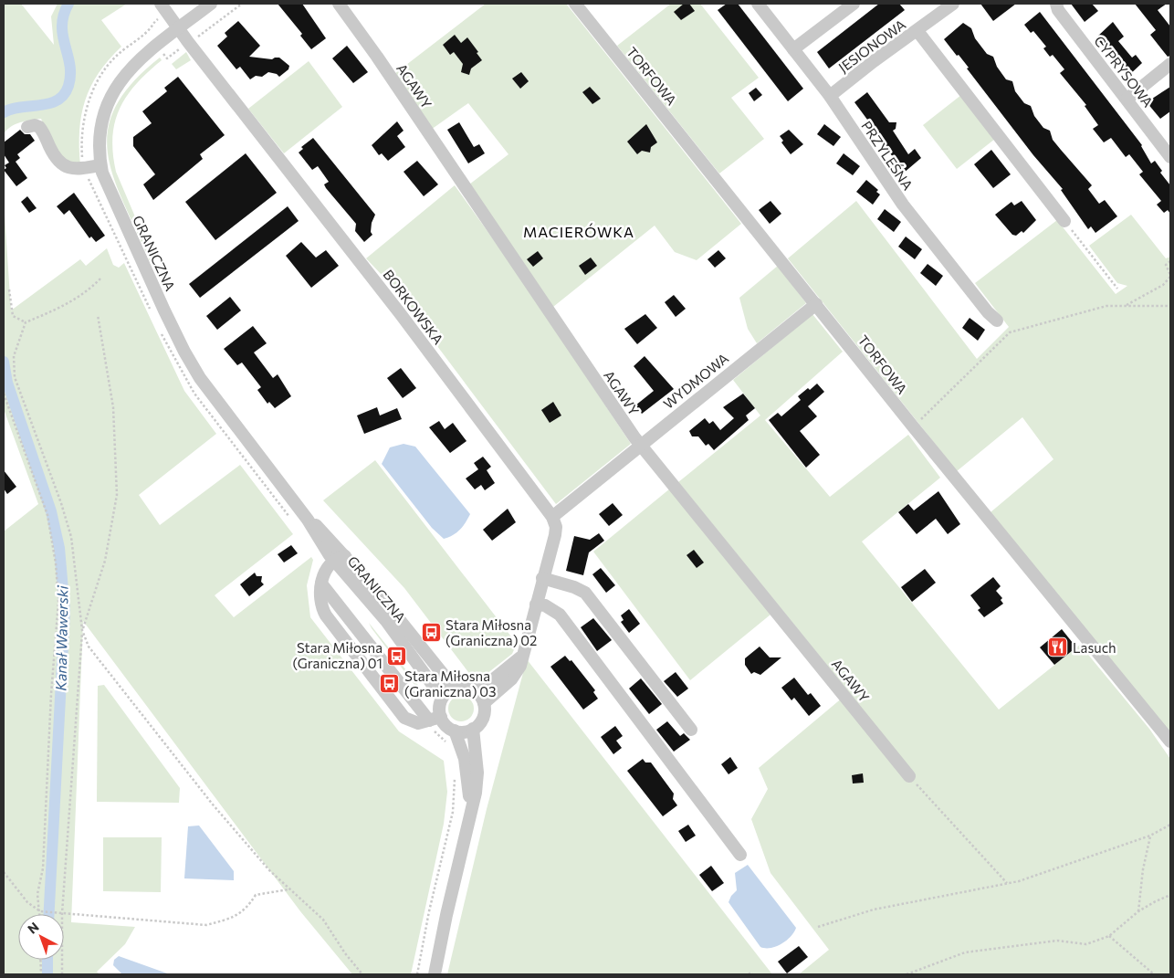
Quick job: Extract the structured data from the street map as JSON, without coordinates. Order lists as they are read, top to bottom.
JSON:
{
  "streets": {
    "street": [
      "JESIONOWA",
      "CYPRYSOWA",
      "TORFOWA",
      "AGAWY",
      "PRZYLEŚNA",
      "GRANICZNA",
      "BORKOWSKA",
      "WYDMOWA"
    ]
  },
  "crossings": [
    ["JESIONOWA", "PRZYLEŚNA"],
    ["TORFOWA", "WYDMOWA"],
    ["AGAWY", "WYDMOWA"],
    ["GRANICZNA", "BORKOWSKA"],
    ["BORKOWSKA", "WYDMOWA"]
  ],
  "districts": ["MACIERÓWKA"],
  "water": ["Kanał Wawerski"],
  "places": {
    "bus stop": ["Stara Miłosna (Graniczna) 02", "Stara Miłosna (Graniczna) 01", "Stara Miłosna (Graniczna) 03"],
    "restaurant": ["Lasuch"]
  },
  "north": "top left"
}
